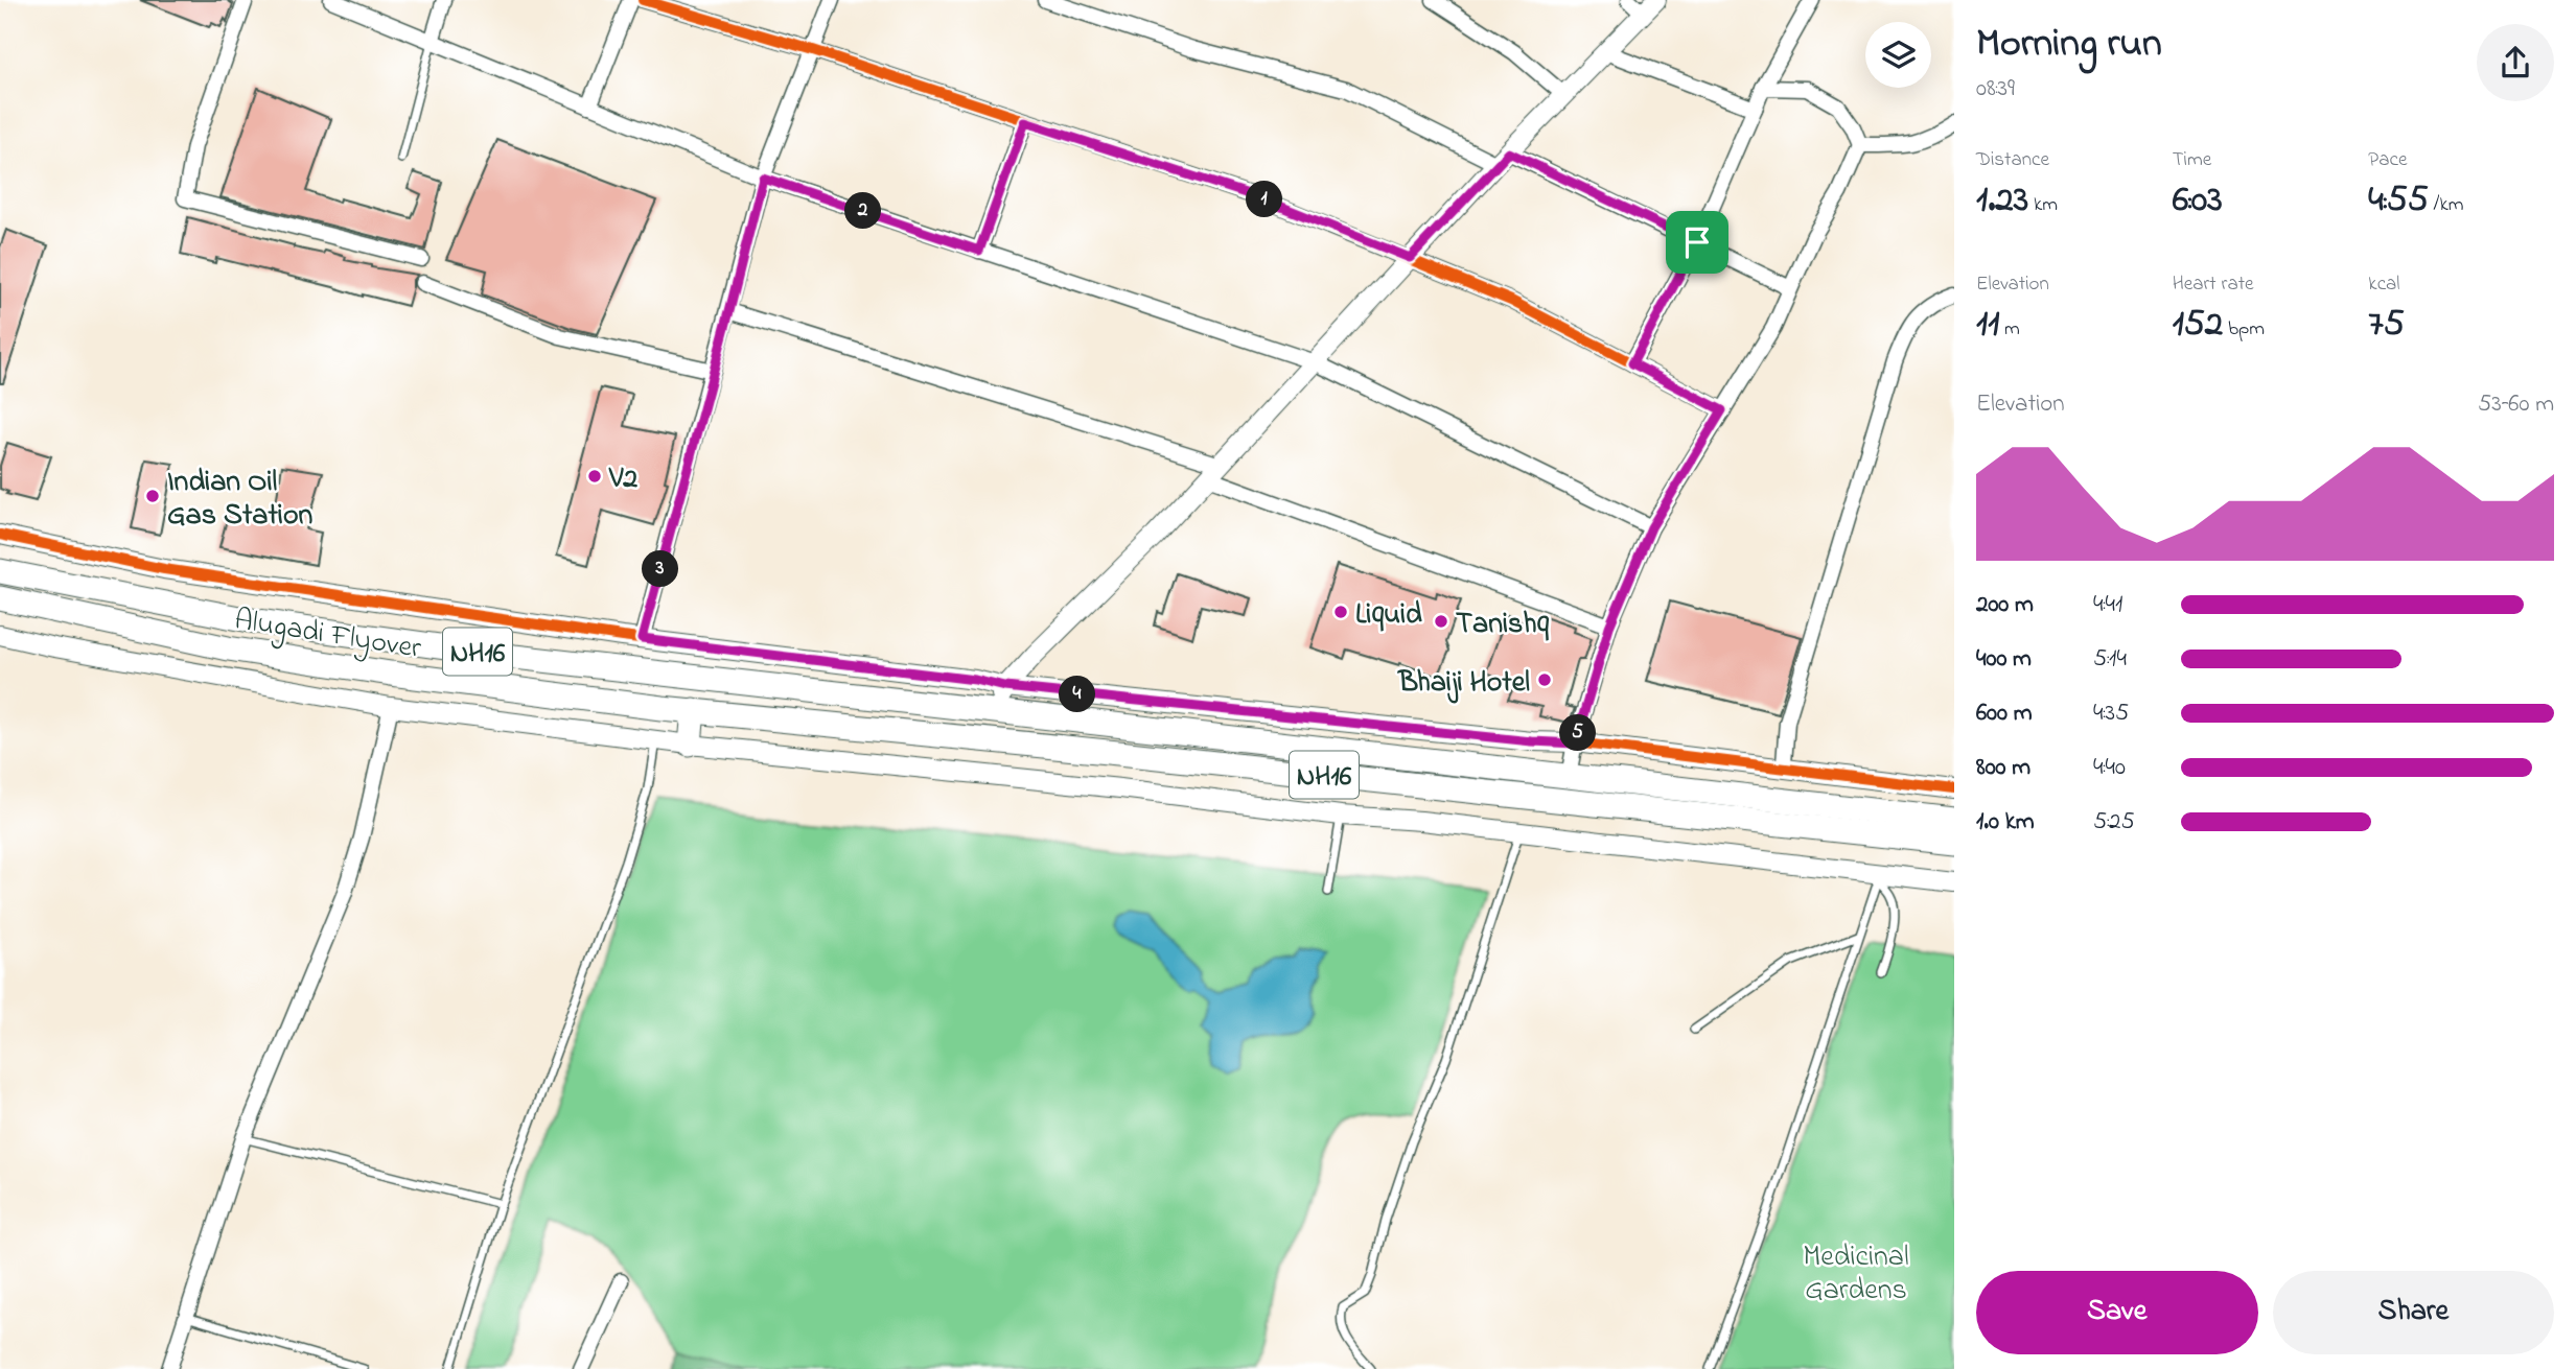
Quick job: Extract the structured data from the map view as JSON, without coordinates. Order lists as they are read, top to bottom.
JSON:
{
  "streets": {
    "highway": ["Alugadi Flyover", "NH16"]
  },
  "crossings": [
    ["Alugadi Flyover", "NH16"]
  ],
  "parks": ["Medicinal Gardens"],
  "places": [
    "V2",
    "Indian Oil Gas Station",
    "Liquid",
    "Tanishq",
    "Bhaiji Hotel"
  ],
  "page": {
    "heading": ["Morning run", "08:39"],
    "stats": [
      ["Distance", "1.23 km"],
      ["Time", "6:03"],
      ["Pace", "4:55 /km"],
      ["Elevation", "11 m"],
      ["Heart rate", "152 bpm"],
      ["kcal", "75"]
    ],
    "pins": [
      "1",
      "2",
      "3",
      "4",
      "5"
    ],
    "chart": ["Elevation", "53–60 m"],
    "list": [
      {
        "name": "200 m",
        "note": "4:41"
      },
      {
        "name": "400 m",
        "note": "5:14"
      },
      {
        "name": "600 m",
        "note": "4:35"
      },
      {
        "name": "800 m",
        "note": "4:40"
      },
      {
        "name": "1.0 km",
        "note": "5:25"
      }
    ],
    "buttons": ["Save", "Share"]
  }
}
